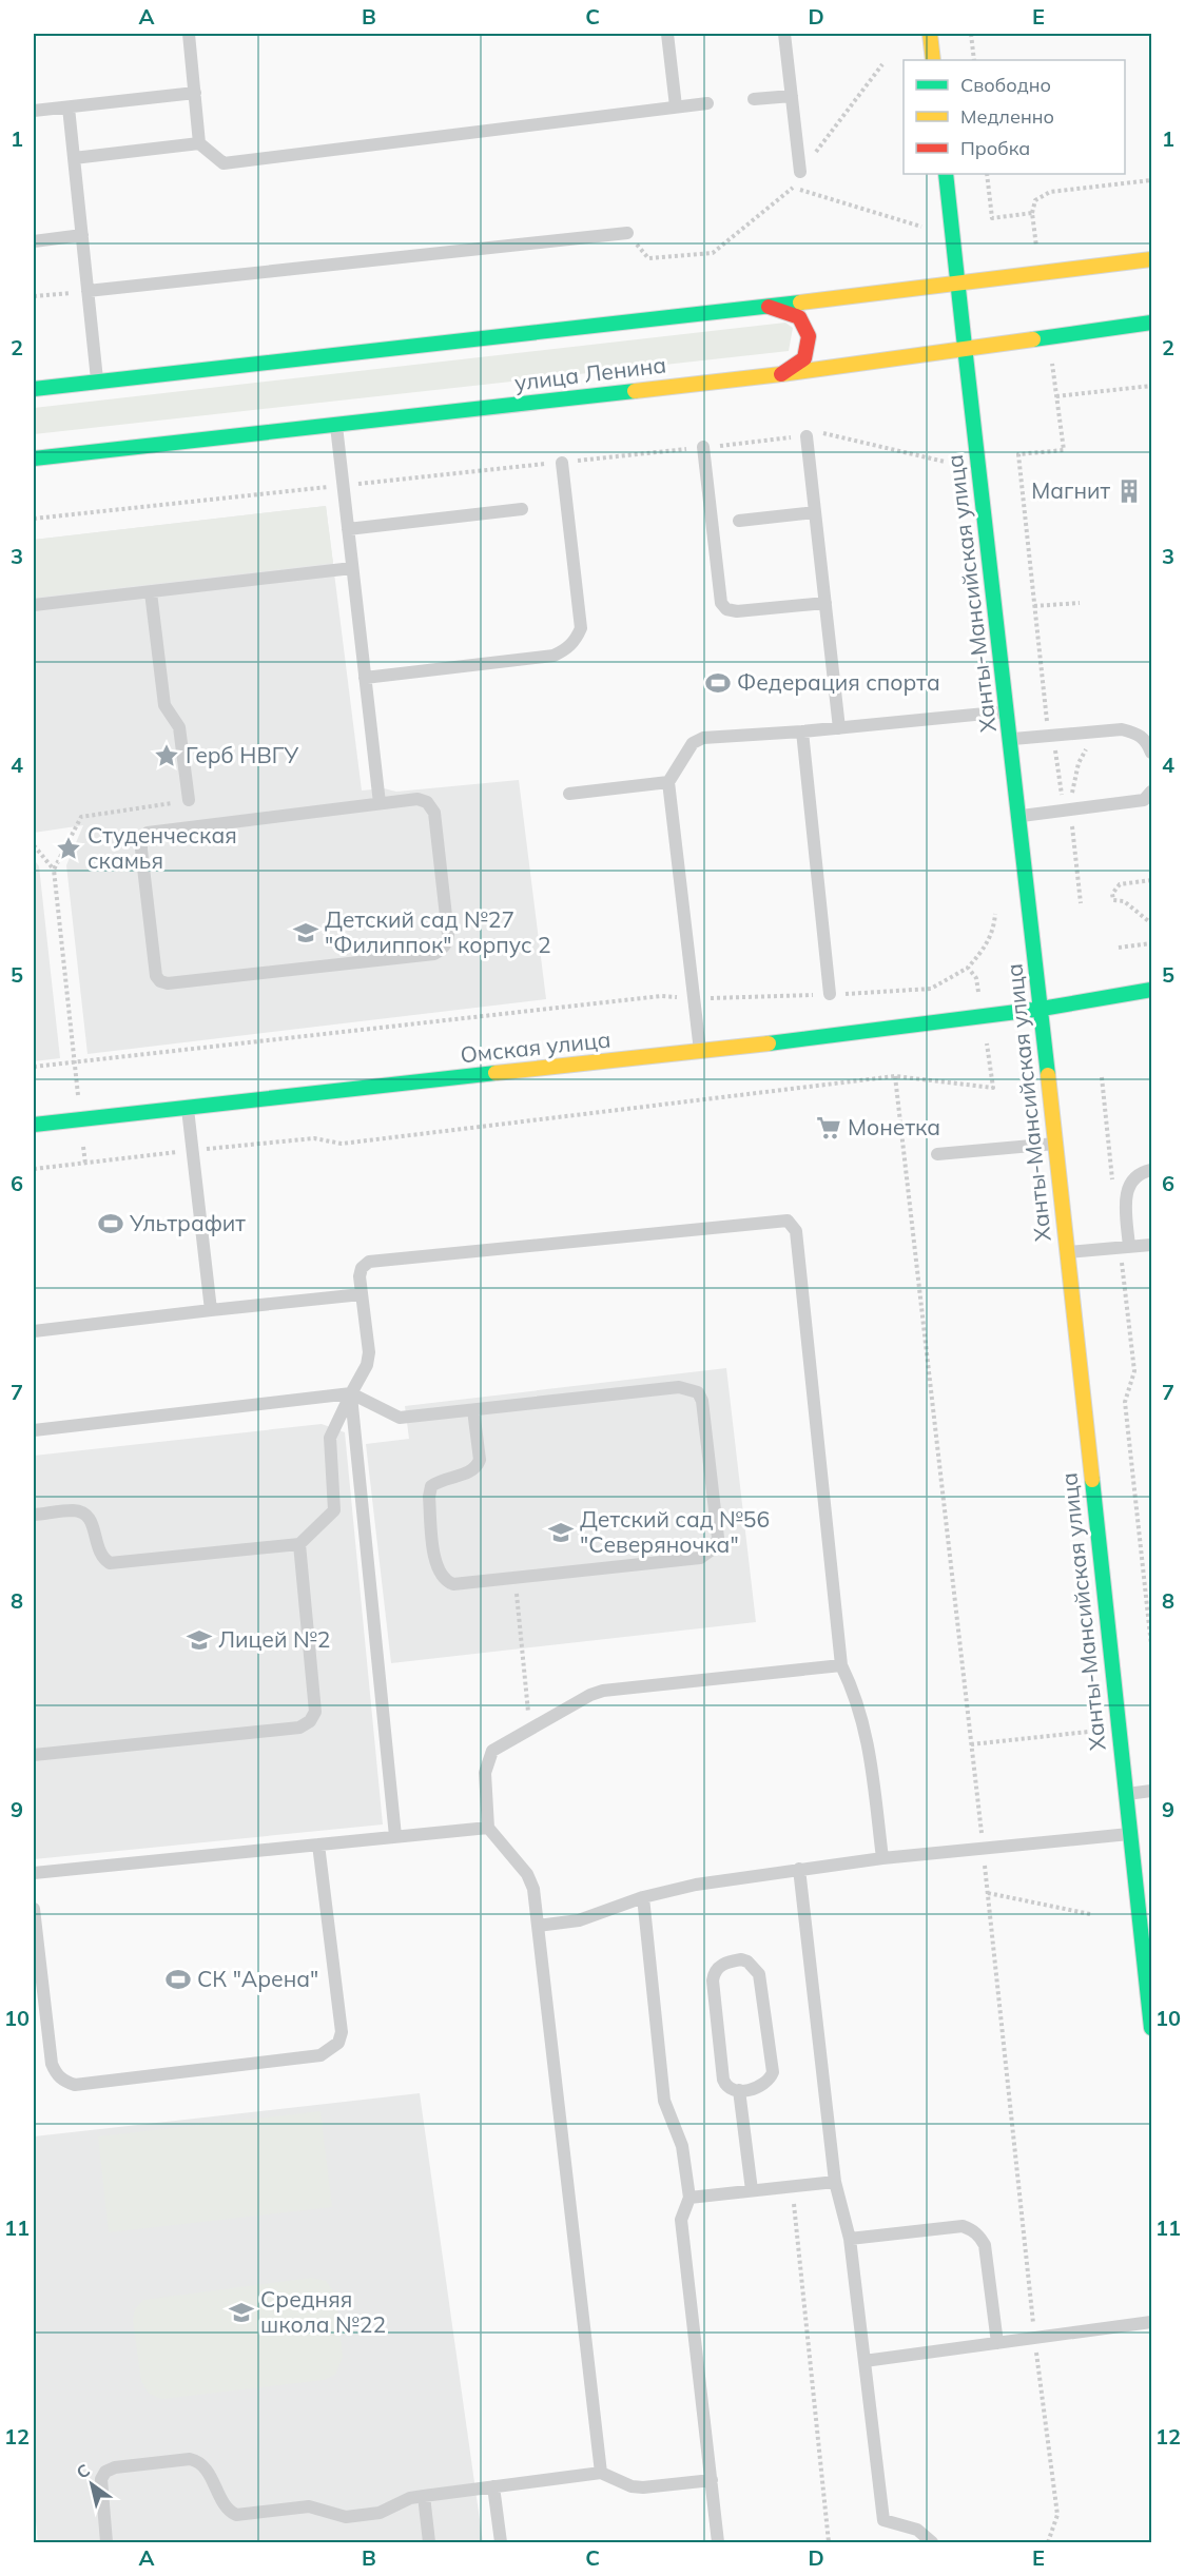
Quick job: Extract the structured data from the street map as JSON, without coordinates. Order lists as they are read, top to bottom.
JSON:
{
  "streets": {
    "main road": ["улица Ленина", "Ханты-Мансийская улица", "Омская улица"]
  },
  "crossings": [
    ["улица Ленина", "Ханты-Мансийская улица"],
    ["Ханты-Мансийская улица", "Омская улица"]
  ],
  "places": {
    "building": ["Магнит"],
    "sports": ["Федерация спорта", "Ультрафит", "СК \"Арена\""],
    "place": ["Герб НВГУ", "Студенческая скамья"],
    "school or university": [
      "Детский сад №27 \"Филиппок\" корпус 2",
      "Детский сад №56 \"Северяночка\"",
      "Лицей №2",
      "Средняя школа №22"
    ],
    "supermarket": ["Монетка"]
  },
  "legend": ["Свободно", "Медленно", "Пробка"],
  "north": "top left",
  "grid": {
    "columns": [
      "A",
      "B",
      "C",
      "D",
      "E"
    ],
    "rows": [
      "1",
      "2",
      "3",
      "4",
      "5",
      "6",
      "7",
      "8",
      "9",
      "10",
      "11",
      "12"
    ]
  }
}
